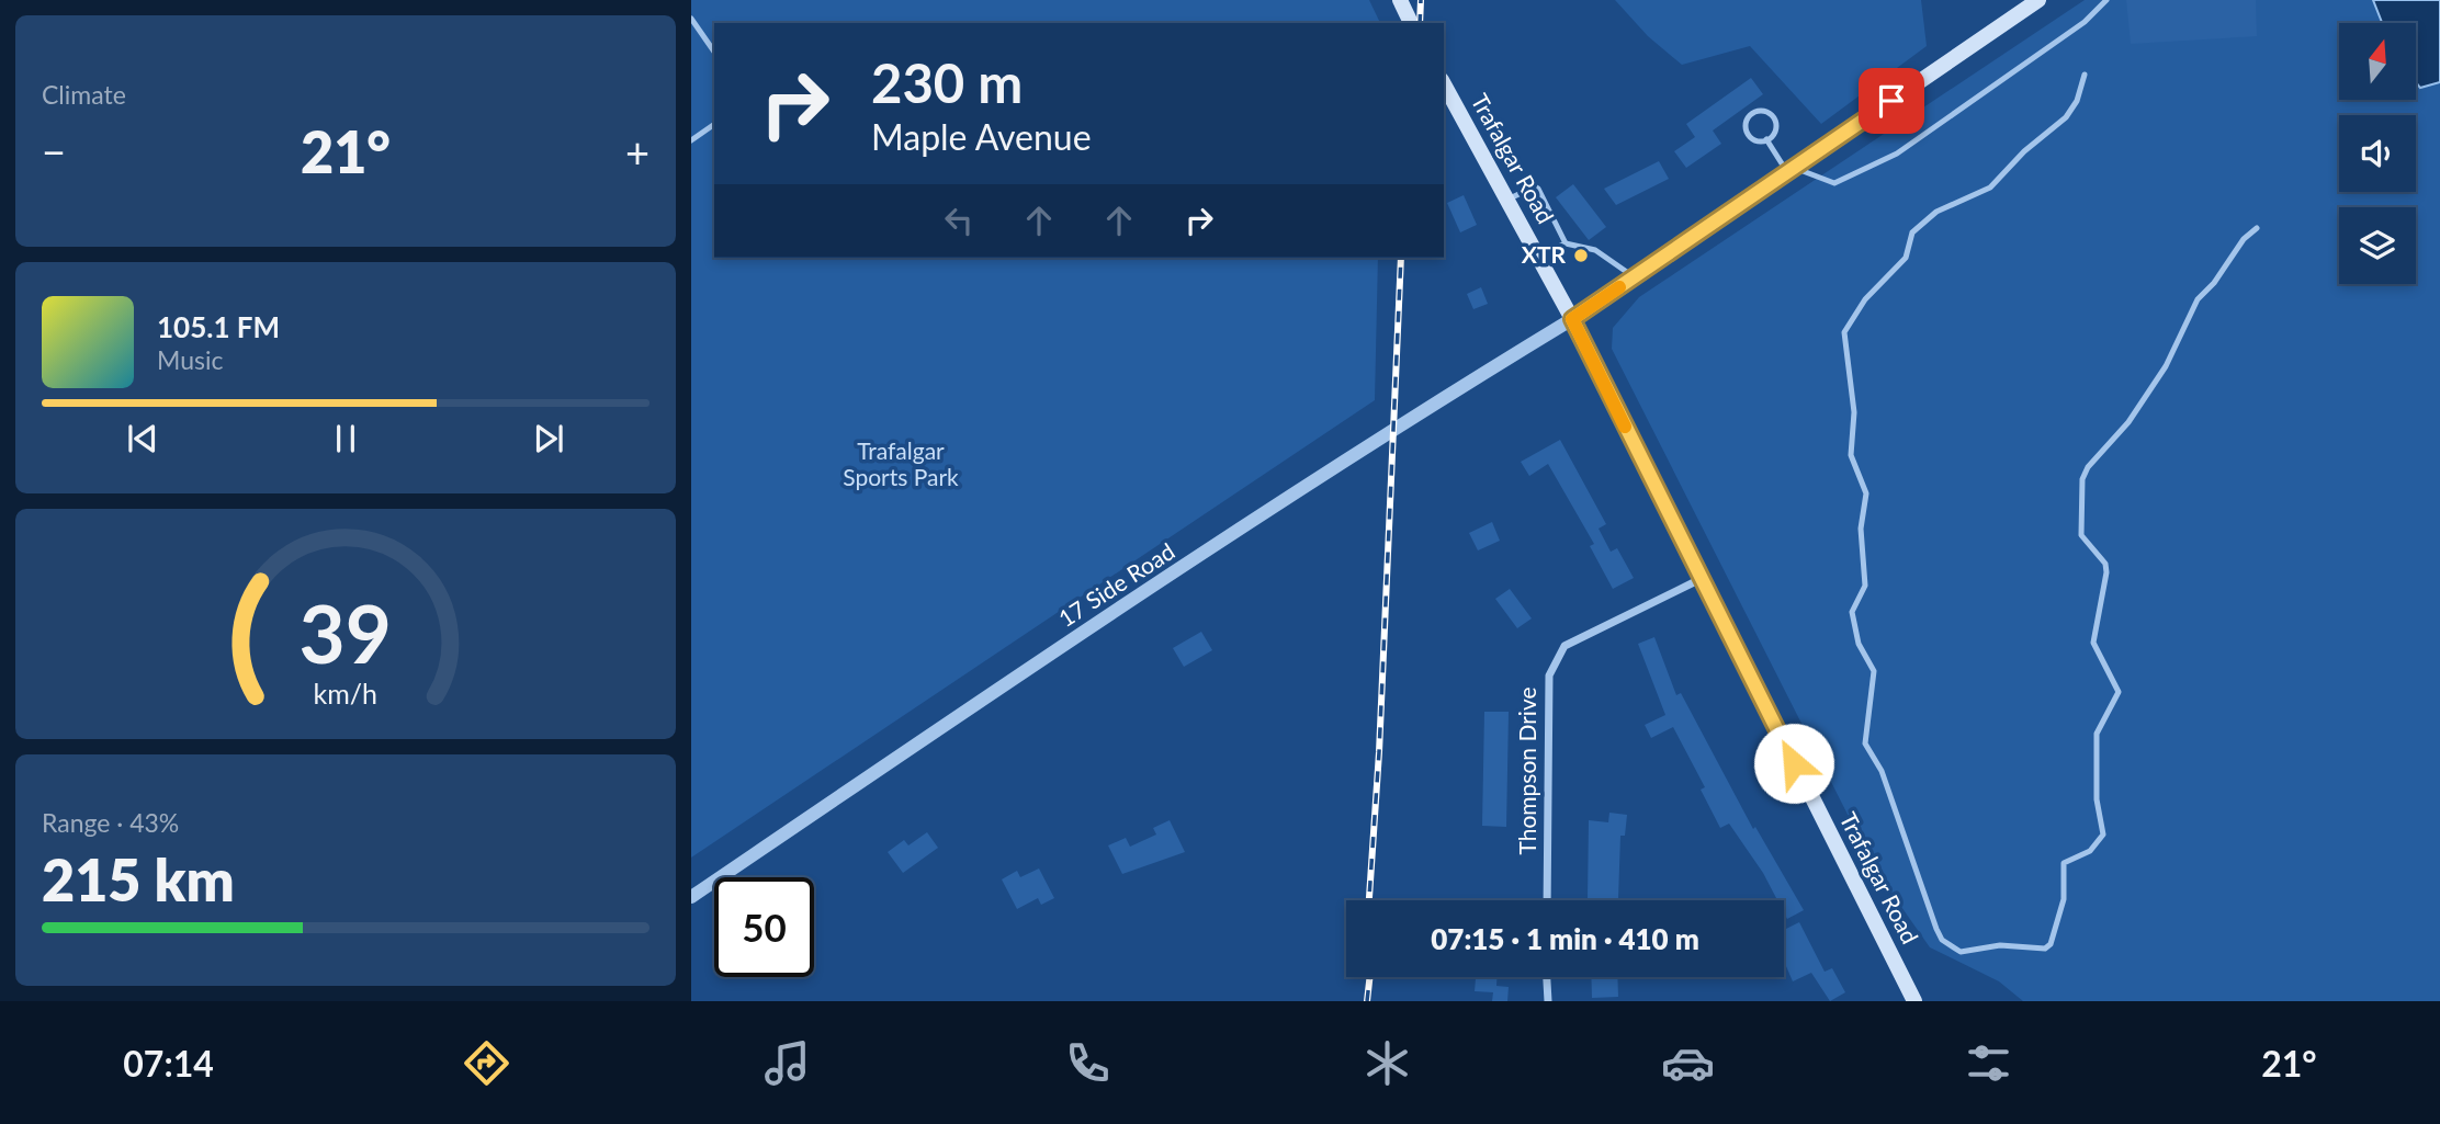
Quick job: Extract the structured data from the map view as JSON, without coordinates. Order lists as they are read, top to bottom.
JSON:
{
  "streets": {
    "main road": ["Trafalgar Road"],
    "street": ["17 Side Road", "Thompson Drive"]
  },
  "crossings": [
    ["Trafalgar Road", "17 Side Road"],
    ["Trafalgar Road", "Thompson Drive"]
  ],
  "parks": ["Trafalgar Sports Park"],
  "places": ["XTR"],
  "north": "top",
  "page": {
    "tile": [
      "Climate",
      ["Range · 43%", "215 km"]
    ],
    "turn": ["230 m", "Maple Avenue"],
    "heat": ["−", "21°", "+"],
    "song": ["105.1 FM", "Music"],
    "limit": "50",
    "trip": "07:15 · 1 min · 410 m",
    "tabs": ["07:14", "21°"],
    "gauge": ["39", "km/h"]
  }
}
